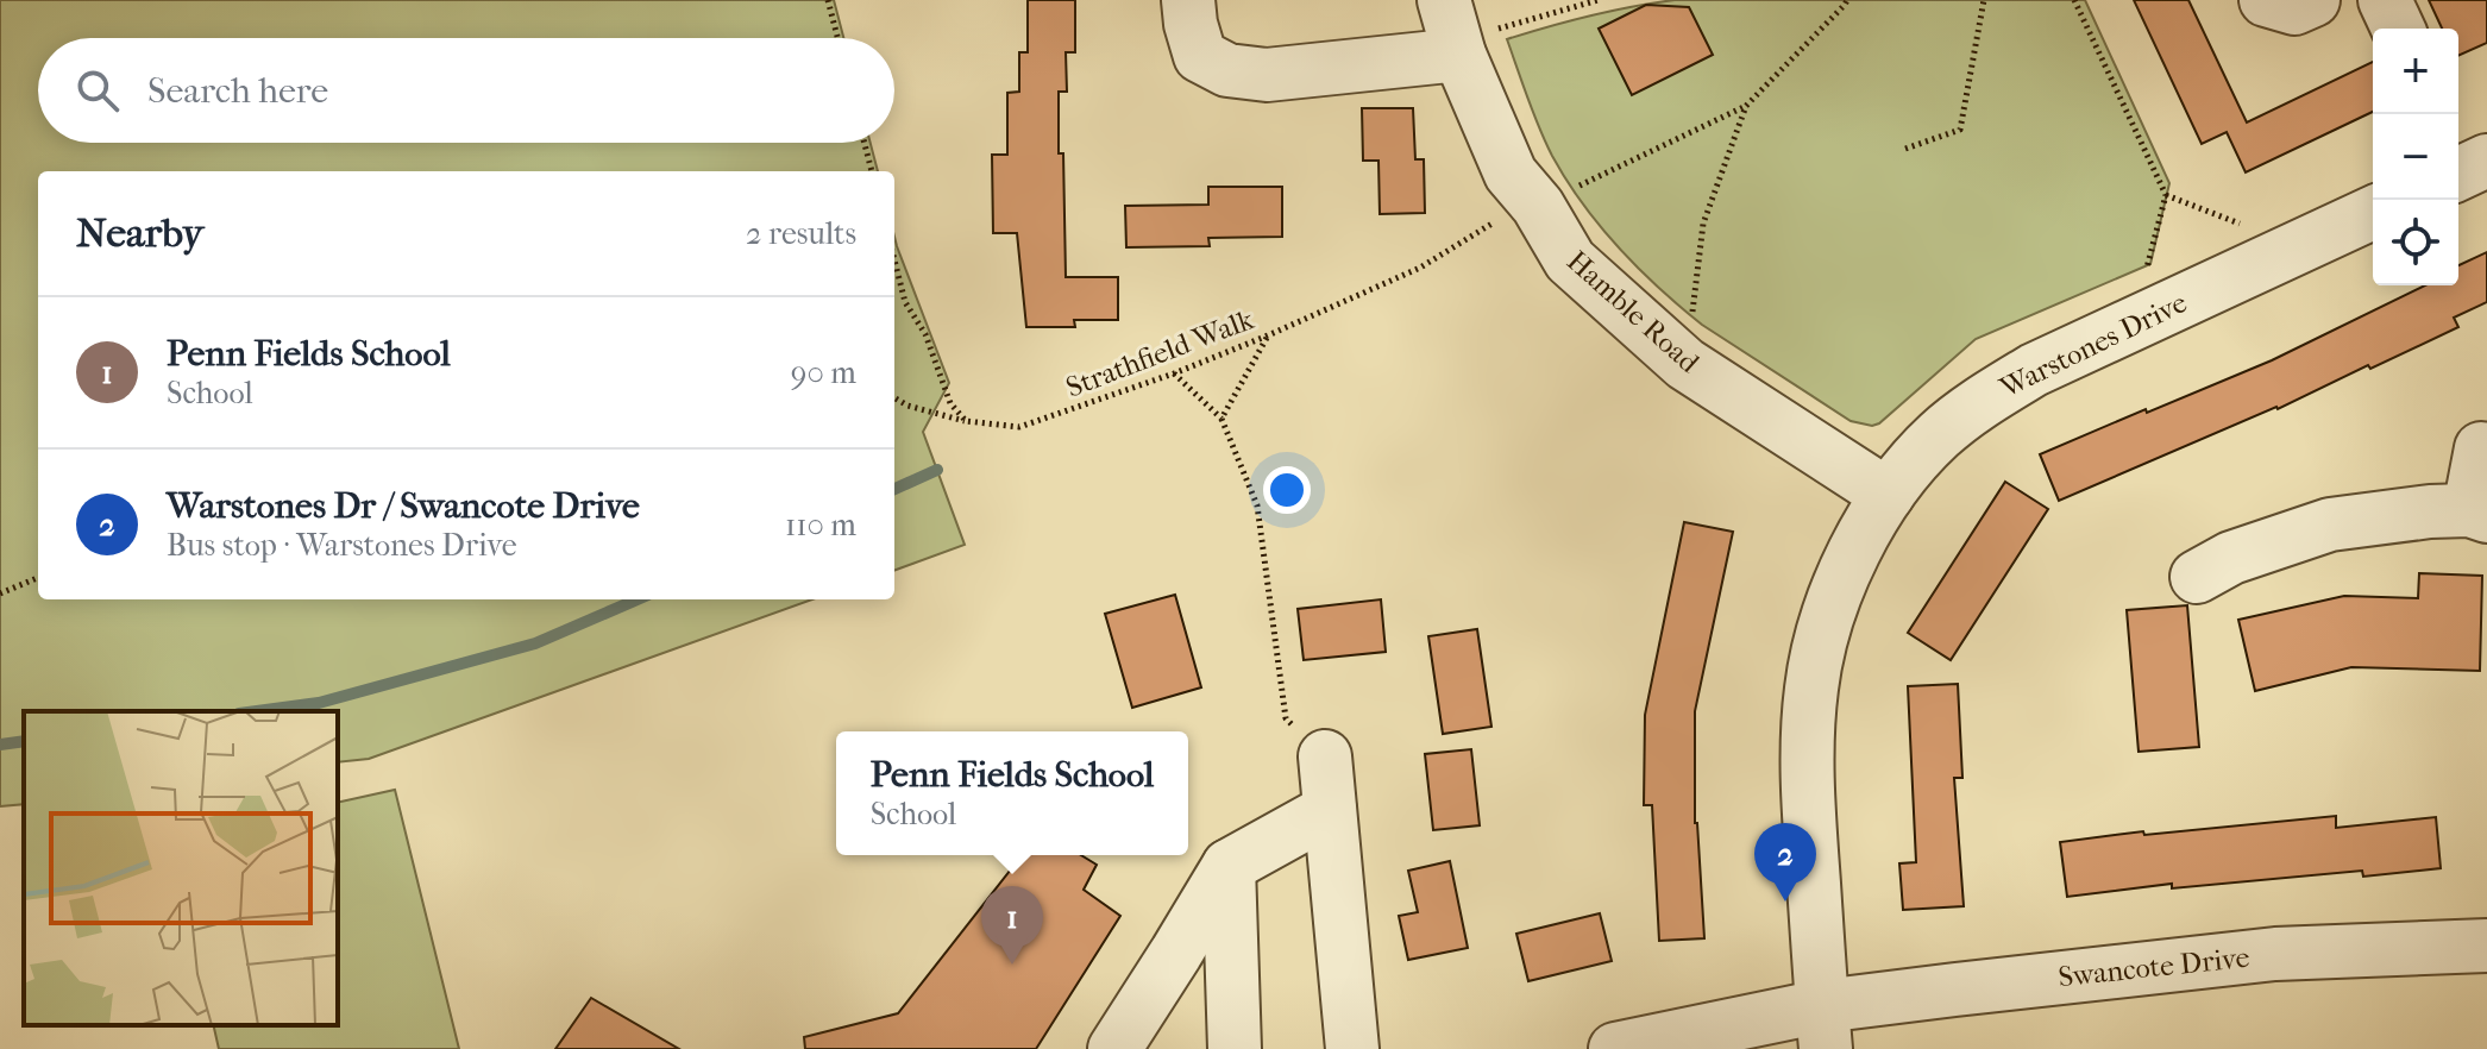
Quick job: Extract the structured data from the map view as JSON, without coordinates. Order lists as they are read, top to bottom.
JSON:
{
  "streets": {
    "street": ["Hamble Road", "Warstones Drive", "Swancote Drive"],
    "path": ["Strathfield Walk"]
  },
  "crossings": [
    ["Hamble Road", "Warstones Drive"],
    ["Hamble Road", "Strathfield Walk"],
    ["Warstones Drive", "Swancote Drive"]
  ],
  "page": {
    "map_buttons": ["+", "−"],
    "search": "Search here",
    "heading": ["Nearby", "2 results"],
    "list": [
      {
        "mark": "1",
        "name": "Penn Fields School",
        "note": "School",
        "value": "90 m"
      },
      {
        "mark": "2",
        "name": "Warstones Dr / Swancote Drive",
        "note": "Bus stop · Warstones Drive",
        "value": "110 m"
      }
    ],
    "popup": ["Penn Fields School", "School"],
    "pins": ["2", "1"]
  }
}
